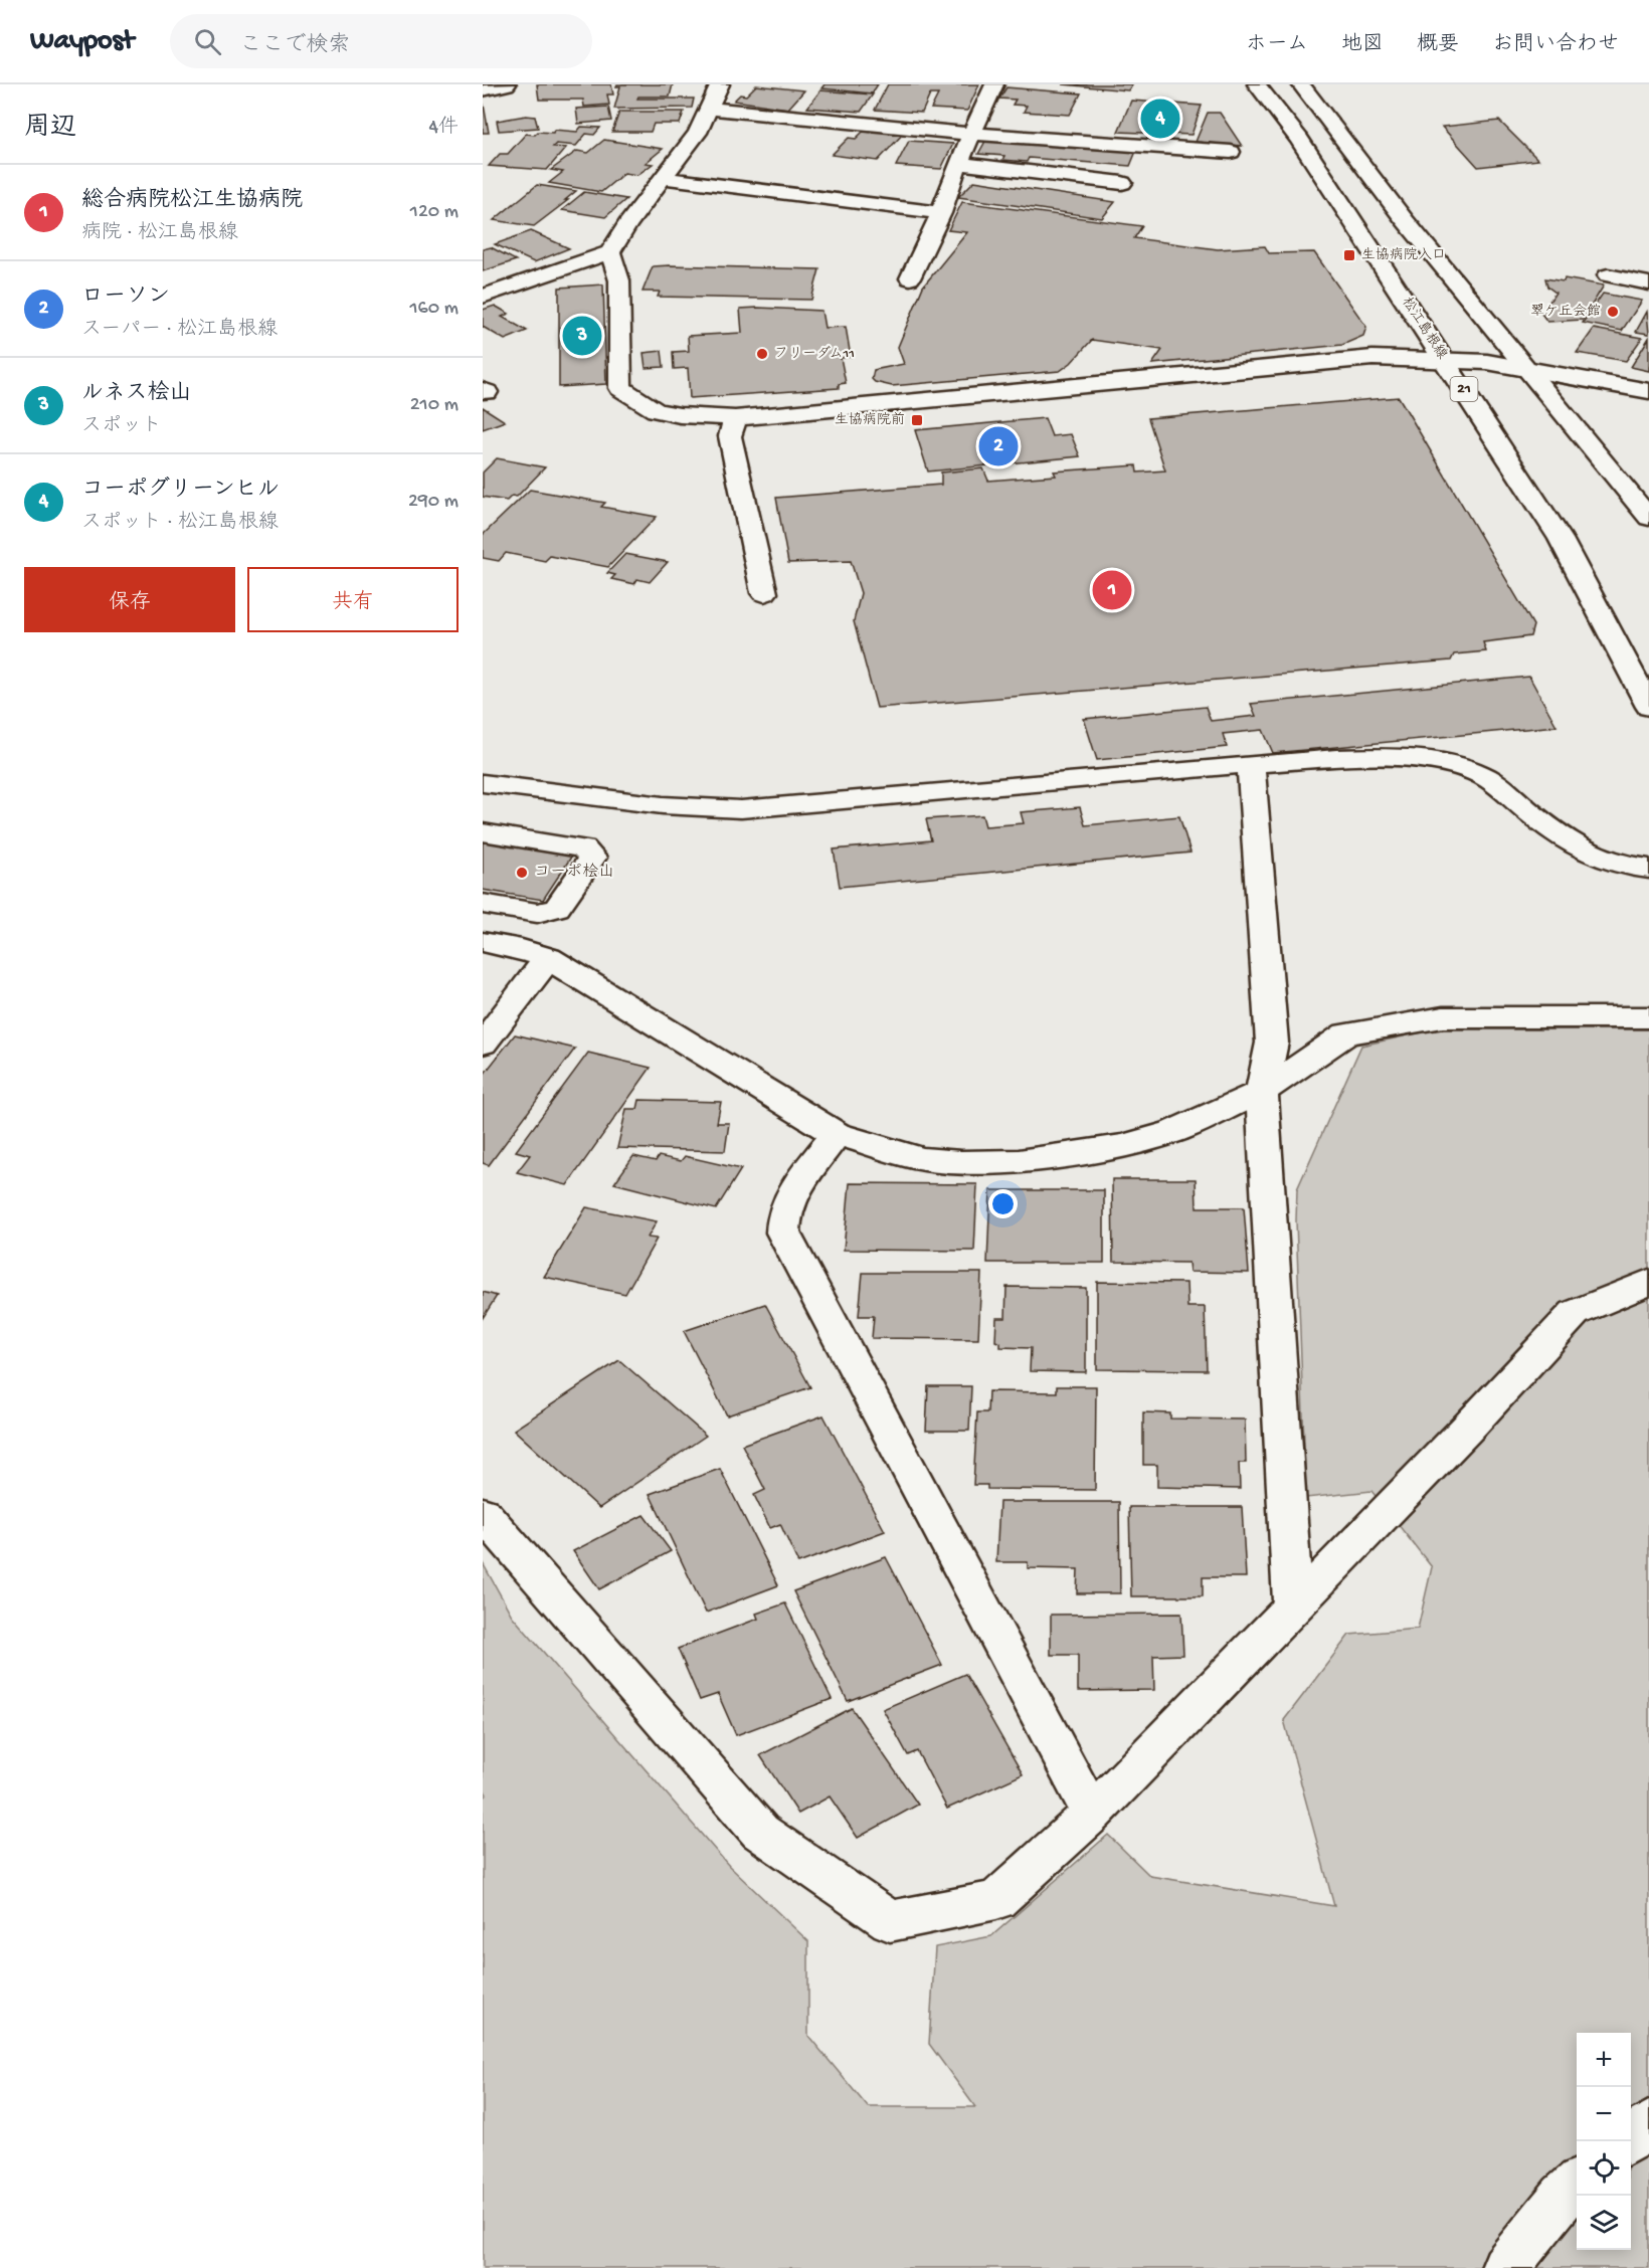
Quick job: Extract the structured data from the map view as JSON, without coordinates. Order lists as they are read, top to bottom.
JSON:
{
  "streets": {
    "street": ["松江島根線", "21"]
  },
  "places": {
    "transit": ["生協病院入口", "生協病院前"],
    "other": ["翠ケ丘会館", "フリーダム11", "コーポ桧山"]
  },
  "page": {
    "header": "Waypost",
    "search": "ここで検索",
    "nav": [
      "ホーム",
      "地図",
      "概要",
      "お問い合わせ"
    ],
    "heading": ["周辺", "4件"],
    "pins": [
      "4",
      "3",
      "2",
      "1"
    ],
    "list": [
      {
        "mark": "1",
        "name": "総合病院松江生協病院",
        "note": "病院 · 松江島根線",
        "value": "120 m"
      },
      {
        "mark": "2",
        "name": "ローソン",
        "note": "スーパー · 松江島根線",
        "value": "160 m"
      },
      {
        "mark": "3",
        "name": "ルネス桧山",
        "note": "スポット",
        "value": "210 m"
      },
      {
        "mark": "4",
        "name": "コーポグリーンヒル",
        "note": "スポット · 松江島根線",
        "value": "290 m"
      }
    ],
    "buttons": ["保存", "共有"],
    "map_buttons": ["+", "−"]
  }
}
